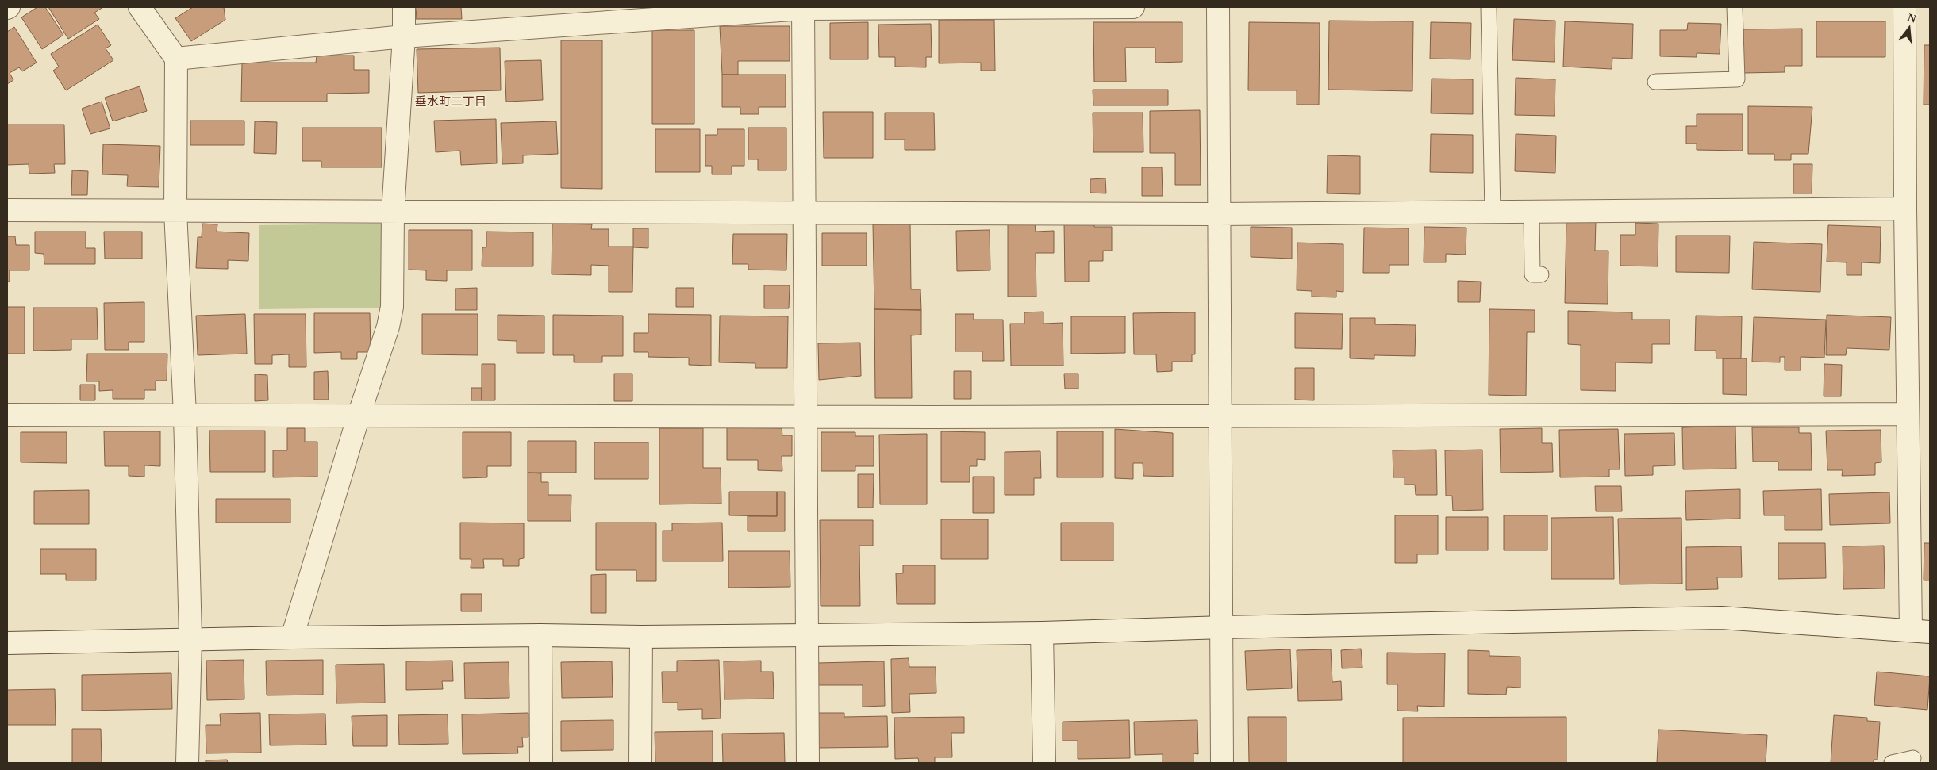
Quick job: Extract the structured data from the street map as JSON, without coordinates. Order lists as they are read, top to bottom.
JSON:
{
  "districts": ["垂水町二丁目"],
  "north": "top"
}
